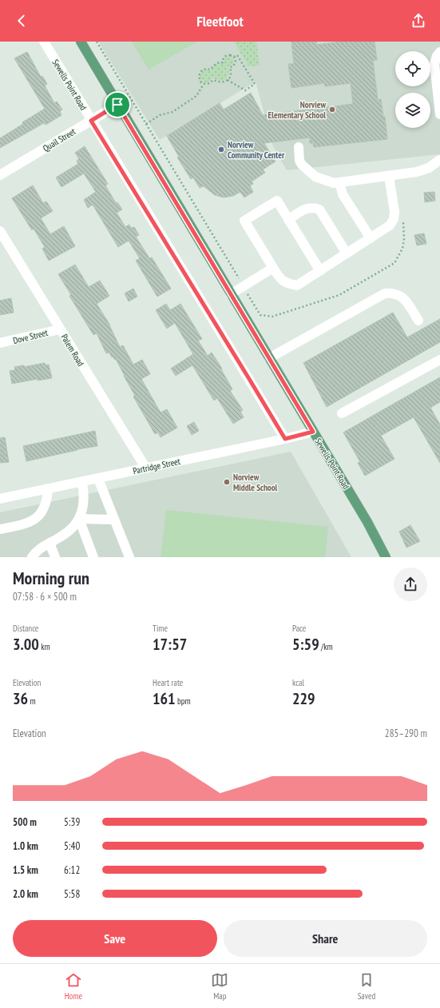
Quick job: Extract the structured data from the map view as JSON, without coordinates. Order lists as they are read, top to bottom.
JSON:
{
  "streets": {
    "main road": ["Sewells Point Road"],
    "street": [
      "Quail Street",
      "Dove Street",
      "Palem Road",
      "Partridge Street"
    ]
  },
  "crossings": [
    ["Sewells Point Road", "Quail Street"],
    ["Sewells Point Road", "Partridge Street"],
    ["Dove Street", "Palem Road"],
    ["Palem Road", "Partridge Street"]
  ],
  "places": ["Norview Elementary School", "Norview Community Center", "Norview Middle School"],
  "page": {
    "header": "Fleetfoot",
    "heading": ["Morning run", "07:58 · 6 × 500 m"],
    "stats": [
      ["Distance", "3.00 km"],
      ["Time", "17:57"],
      ["Pace", "5:59 /km"],
      ["Elevation", "36 m"],
      ["Heart rate", "161 bpm"],
      ["kcal", "229"]
    ],
    "chart": ["Elevation", "285–290 m"],
    "list": [
      {
        "name": "500 m",
        "note": "5:39"
      },
      {
        "name": "1.0 km",
        "note": "5:40"
      },
      {
        "name": "1.5 km",
        "note": "6:12"
      },
      {
        "name": "2.0 km",
        "note": "5:58"
      }
    ],
    "buttons": ["Save", "Share"],
    "tabs": ["Home", "Map", "Saved"]
  }
}
